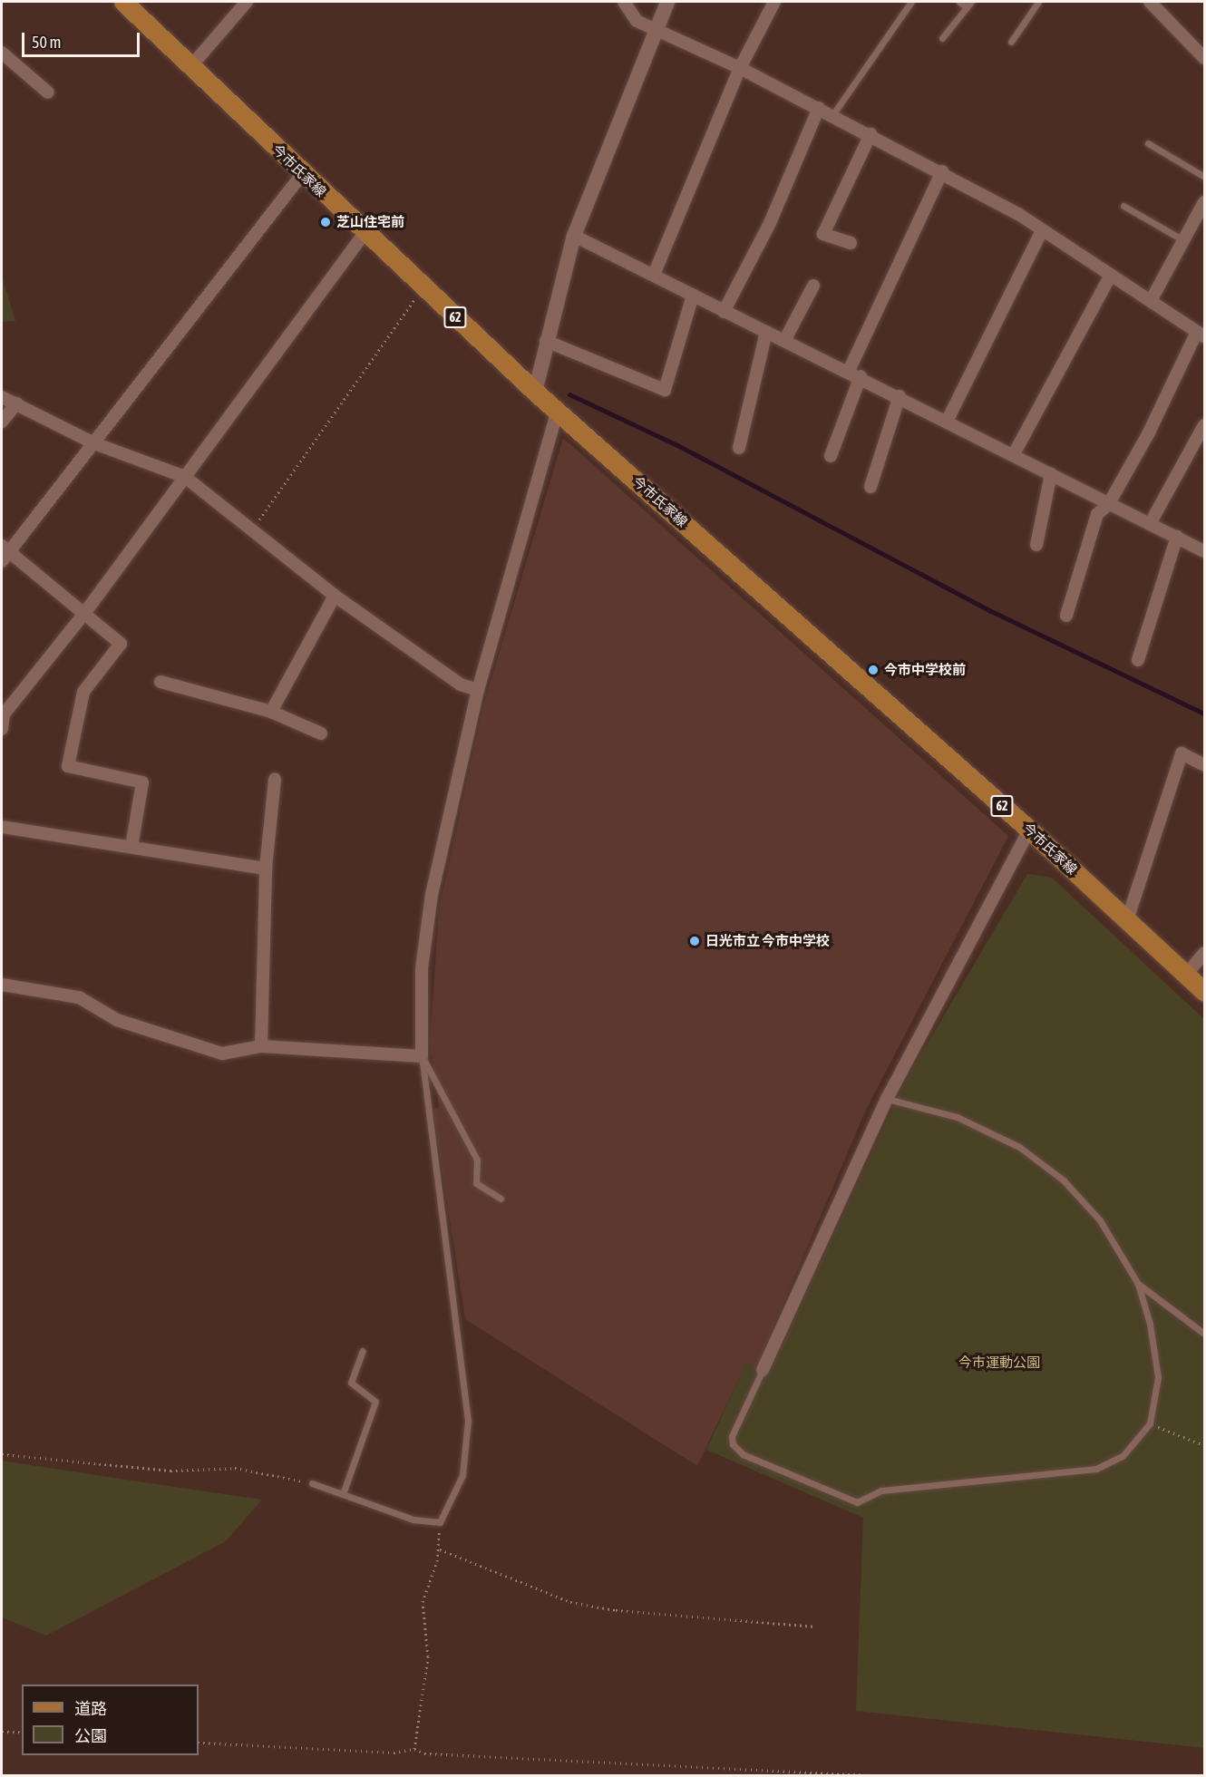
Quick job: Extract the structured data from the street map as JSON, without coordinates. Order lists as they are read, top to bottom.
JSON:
{
  "streets": {
    "main road": ["今市氏家線", "62"]
  },
  "parks": ["今市運動公園"],
  "places": ["芝山住宅前", "今市中学校前", "日光市立 今市中学校"],
  "legend": ["道路", "公園"],
  "scale_bar": "50 m"
}
